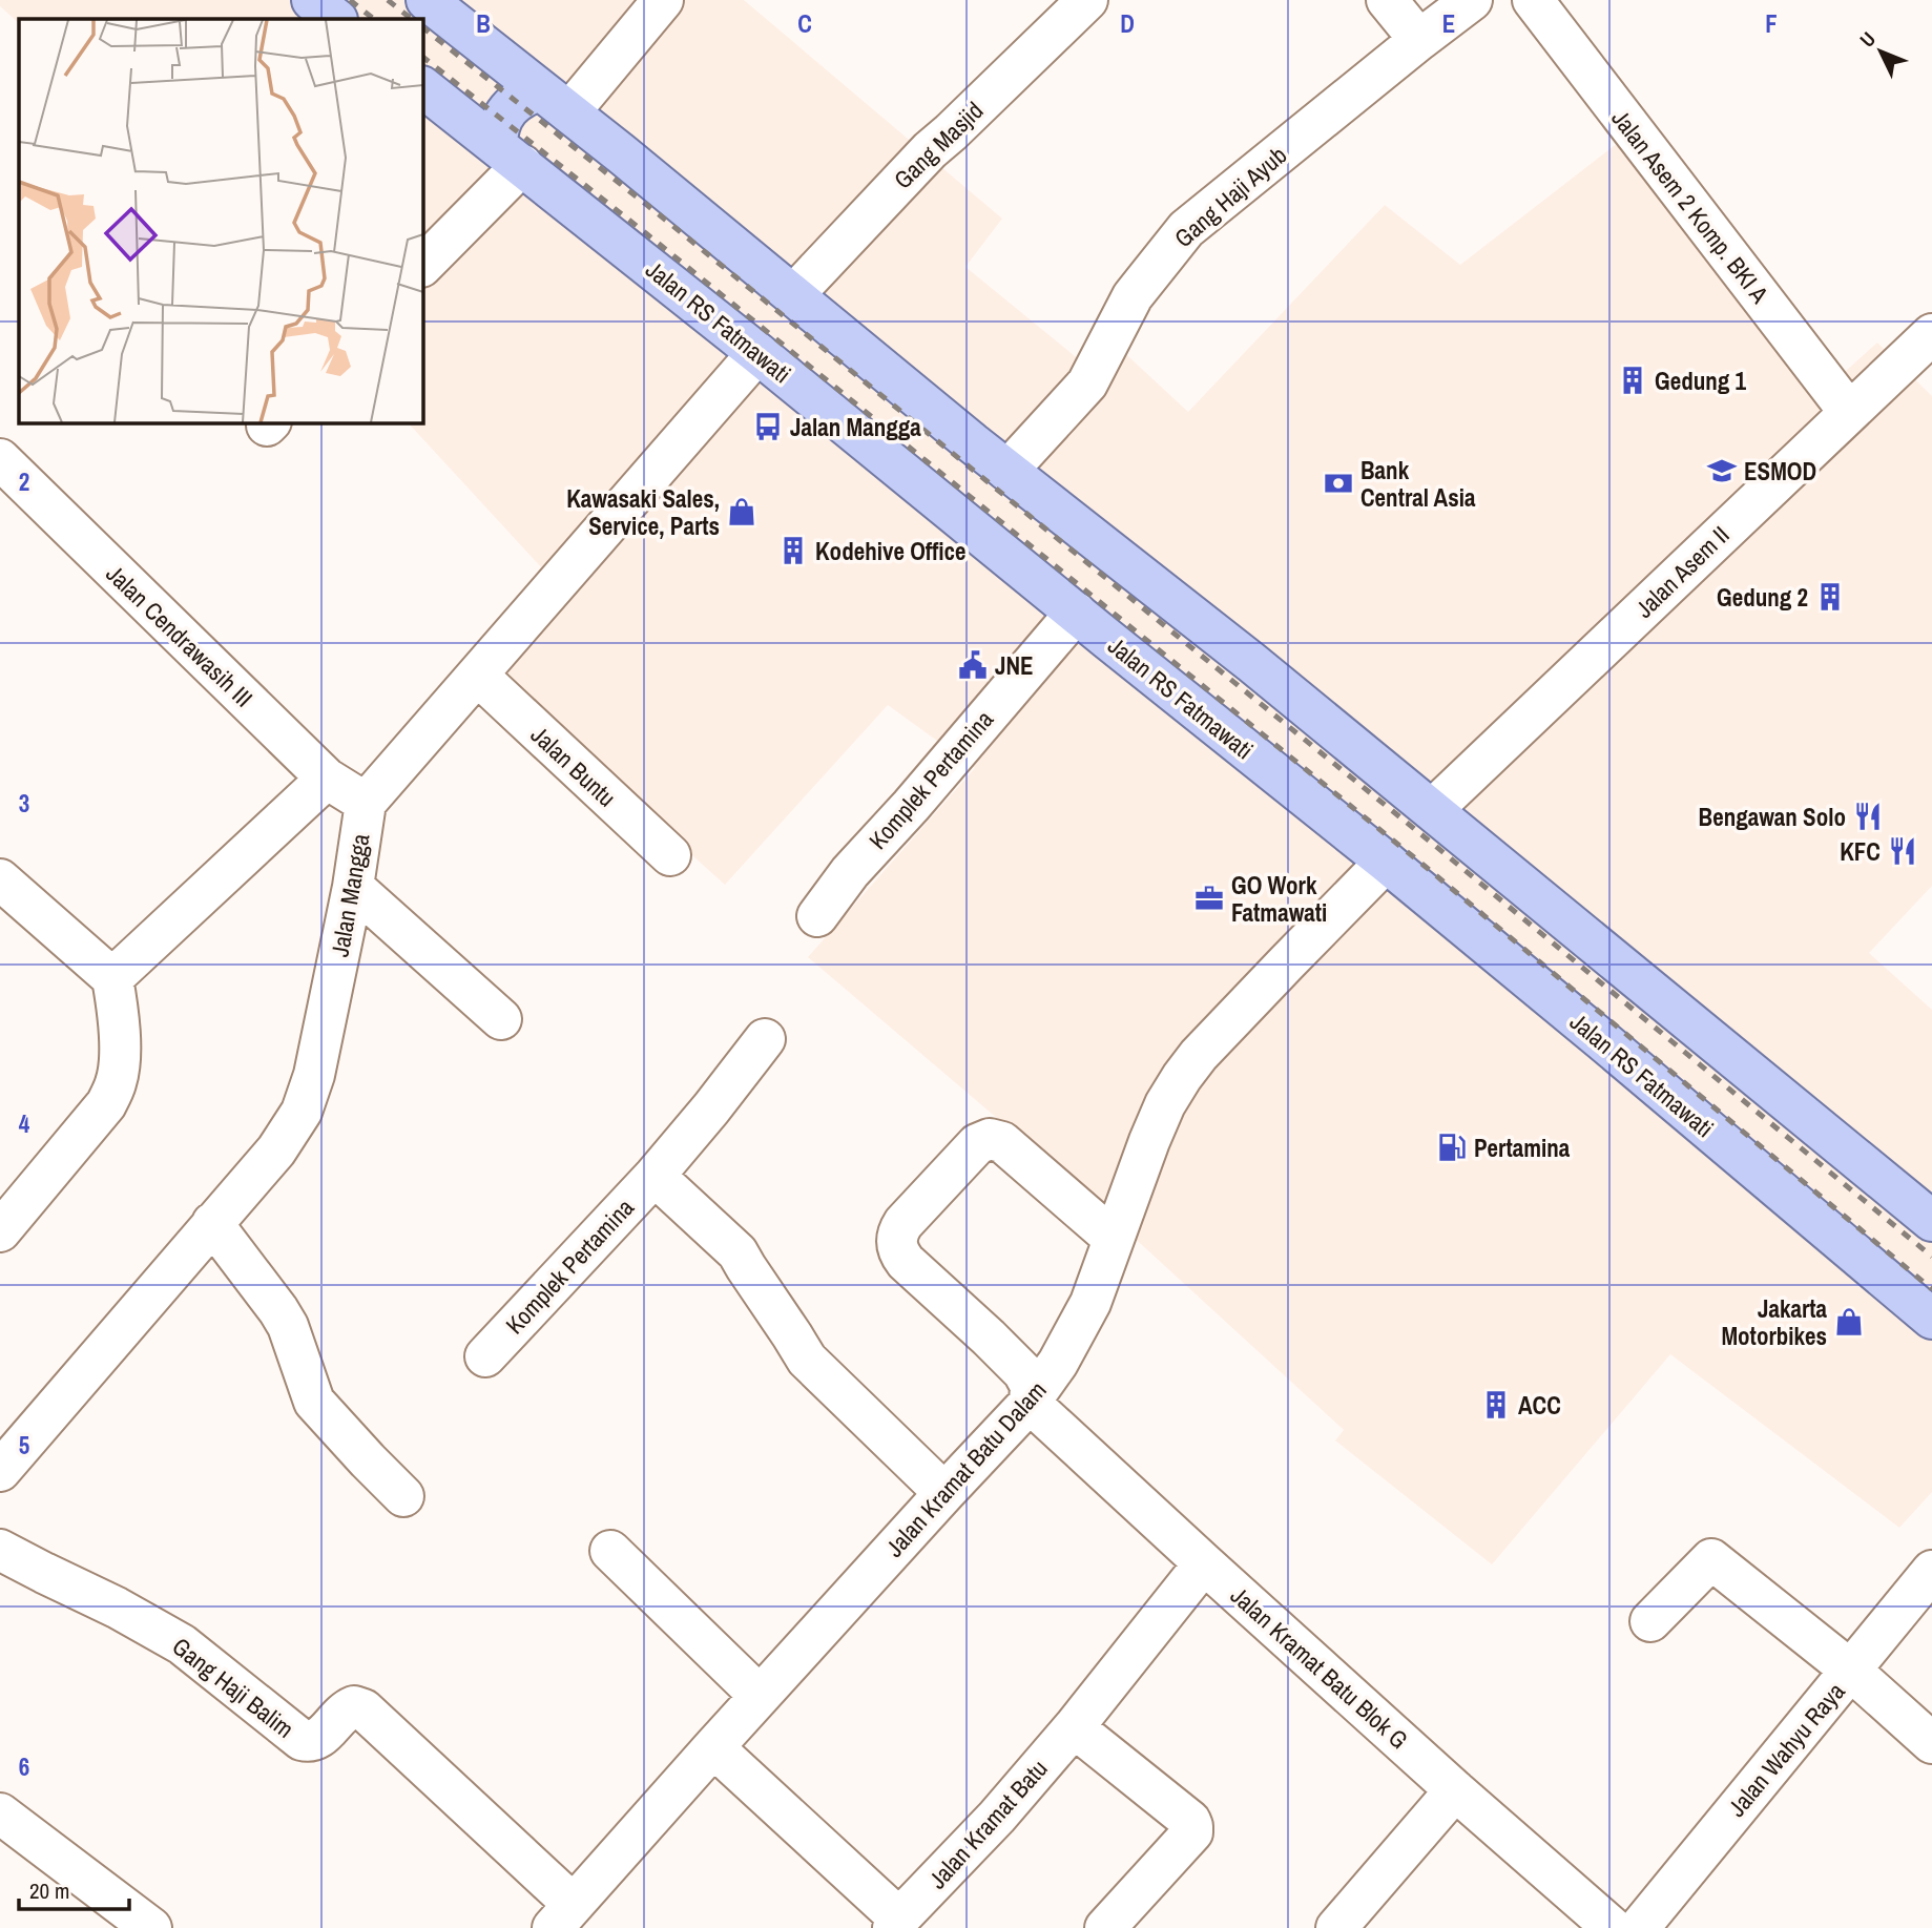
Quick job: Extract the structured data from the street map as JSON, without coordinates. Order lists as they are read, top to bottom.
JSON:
{
  "streets": {
    "main road": ["Jalan RS Fatmawati"],
    "street": [
      "Gang Masjid",
      "Gang Haji Ayub",
      "Jalan Asem 2 Komp. BKI A",
      "Jalan Asem II",
      "Jalan Cendrawasih III",
      "Jalan Buntu",
      "Komplek Pertamina",
      "Jalan Mangga",
      "Jalan Kramat Batu Dalam",
      "Jalan Kramat Batu Blok G",
      "Gang Haji Balim",
      "Jalan Wahyu Raya",
      "Jalan Kramat Batu"
    ]
  },
  "crossings": [
    ["Jalan Asem 2 Komp. BKI A", "Jalan Asem II"],
    ["Jalan RS Fatmawati", "Komplek Pertamina"],
    ["Jalan RS Fatmawati", "Jalan Mangga"],
    ["Jalan RS Fatmawati", "Jalan Kramat Batu Dalam"],
    ["Jalan Cendrawasih III", "Jalan Mangga"],
    ["Jalan Buntu", "Jalan Mangga"],
    ["Jalan Kramat Batu Dalam", "Jalan Kramat Batu Blok G"],
    ["Jalan Kramat Batu Dalam", "Gang Haji Balim"],
    ["Jalan Kramat Batu Dalam", "Jalan Kramat Batu"],
    ["Jalan Kramat Batu Blok G", "Jalan Kramat Batu"]
  ],
  "places": {
    "building": [
      "Gedung 1",
      "Kodehive Office",
      "Gedung 2",
      "ACC"
    ],
    "bus stop": ["Jalan Mangga"],
    "school or university": ["ESMOD"],
    "bank": ["Bank Central Asia"],
    "shop": ["Kawasaki Sales, Service, Parts", "Jakarta Motorbikes"],
    "public building": ["JNE"],
    "restaurant": ["Bengawan Solo", "KFC"],
    "office": ["GO Work Fatmawati"],
    "fuel station": ["Pertamina"]
  },
  "scale_bar": "20 m",
  "north": "top left",
  "grid": {
    "columns": [
      "B",
      "C",
      "D",
      "E",
      "F"
    ],
    "rows": [
      "2",
      "3",
      "4",
      "5",
      "6"
    ]
  }
}
